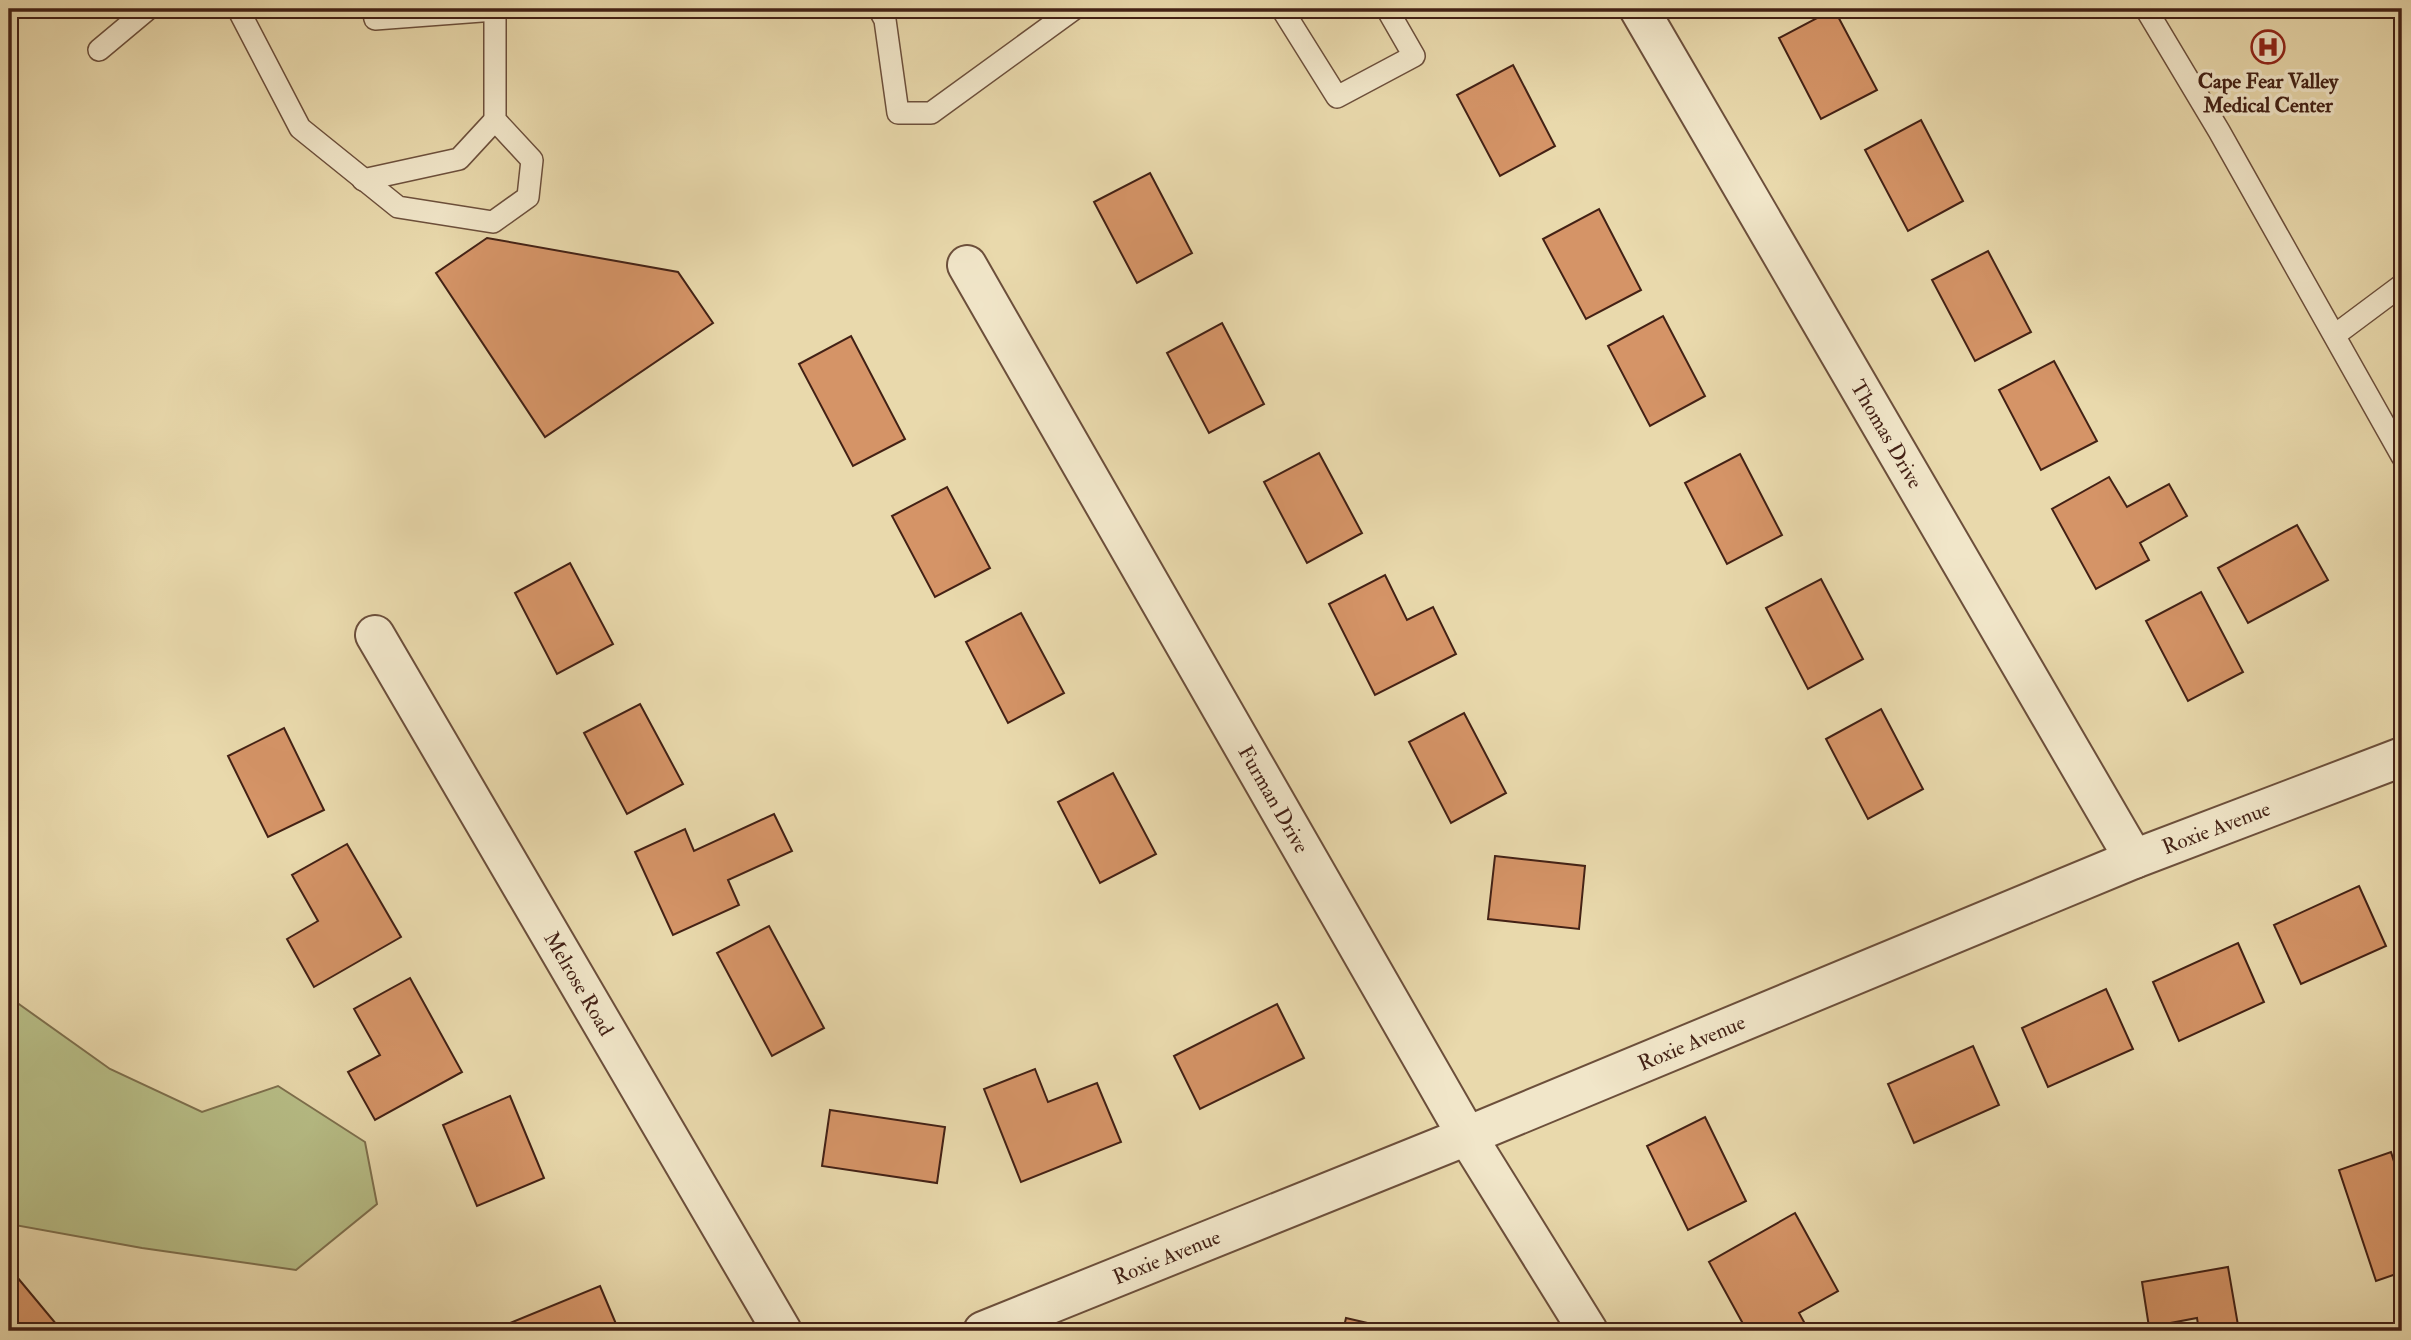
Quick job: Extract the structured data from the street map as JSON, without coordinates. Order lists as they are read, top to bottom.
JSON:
{
  "streets": {
    "street": [
      "Thomas Drive",
      "Furman Drive",
      "Roxie Avenue",
      "Melrose Road"
    ]
  },
  "crossings": [
    ["Thomas Drive", "Roxie Avenue"],
    ["Furman Drive", "Roxie Avenue"]
  ],
  "places": {
    "hospital": ["Cape Fear Valley Medical Center"]
  }
}
